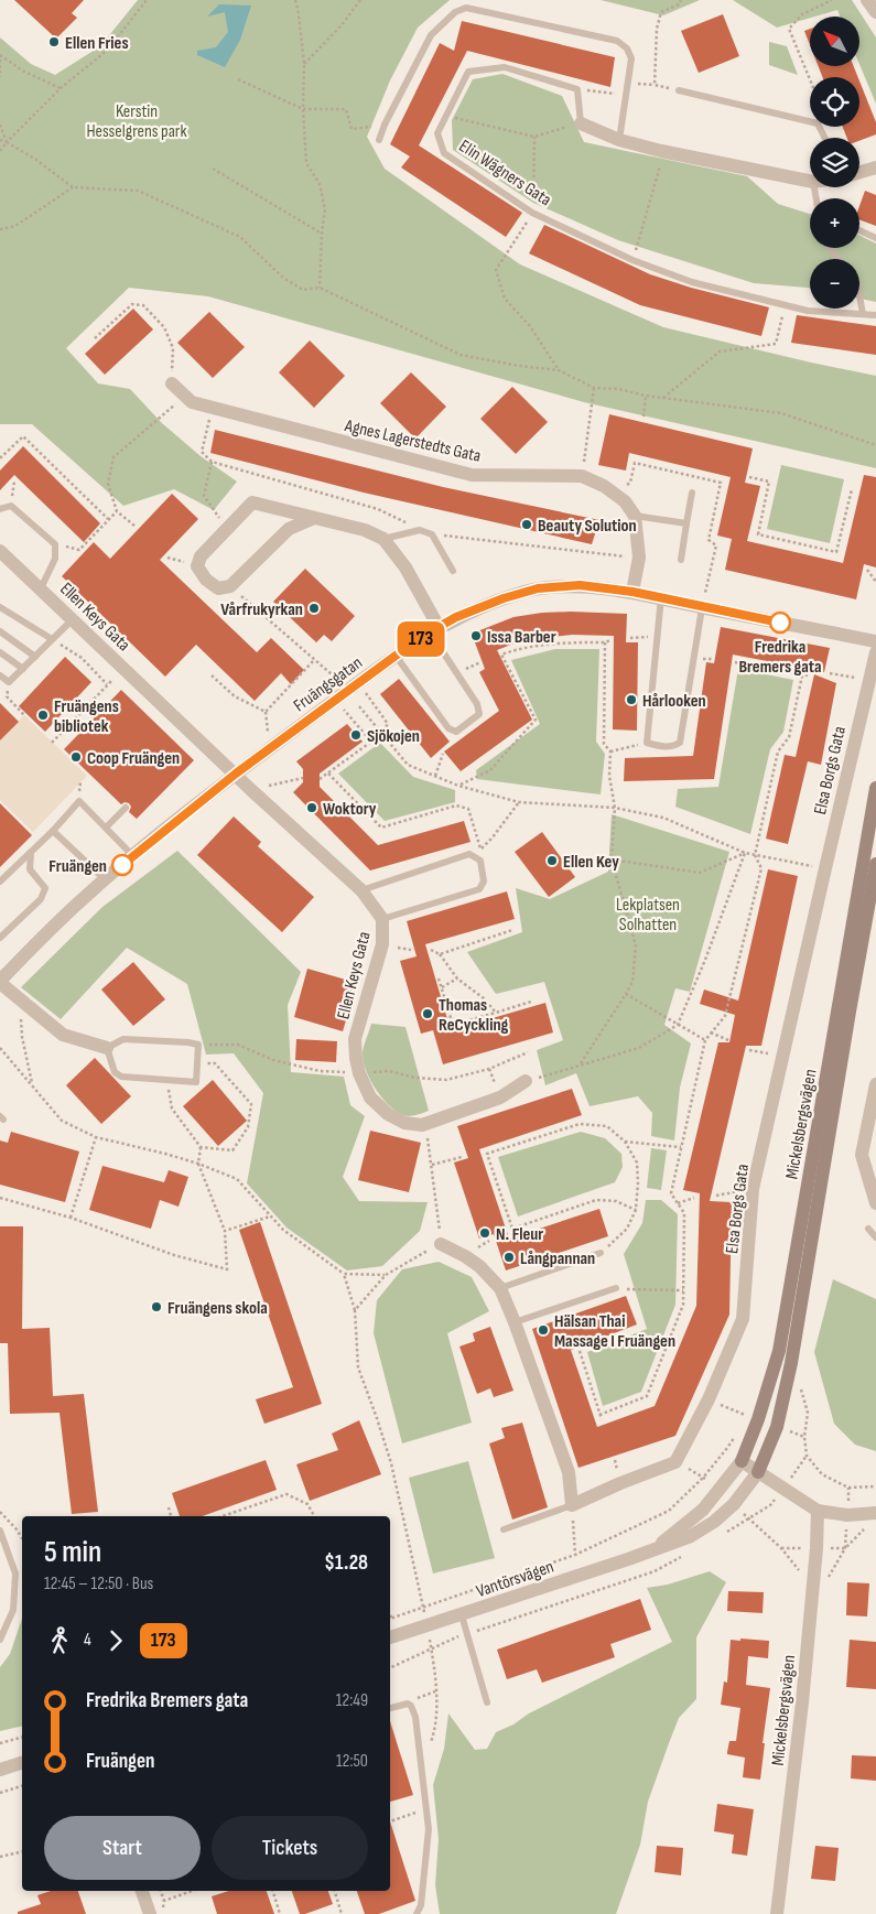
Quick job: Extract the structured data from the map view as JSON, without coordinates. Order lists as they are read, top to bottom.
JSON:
{
  "streets": {
    "main road": ["Mickelsbergsvägen"],
    "street": [
      "Agnes Lagerstedts Gata",
      "Ellen Keys Gata",
      "Fruängsgatan",
      "Elsa Borgs Gata",
      "Vantörsvägen"
    ],
    "lane": ["Elin Wägners Gata"]
  },
  "crossings": [
    ["Ellen Keys Gata", "Fruängsgatan"],
    ["Mickelsbergsvägen", "Vantörsvägen"]
  ],
  "parks": ["Kerstin Hesselgrens park", "Lekplatsen Solhatten"],
  "places": [
    "Ellen Fries",
    "Beauty Solution",
    "Vårfrukyrkan",
    "Fredrika Bremers gata",
    "Issa Barber",
    "Hårlooken",
    "Fruängens bibliotek",
    "Sjökojen",
    "Coop Fruängen",
    "Woktory",
    "Ellen Key",
    "Fruängen",
    "Thomas ReCyckling",
    "N. Fleur",
    "Långpannan",
    "Fruängens skola",
    "Hälsan Thai Massage I Fruängen"
  ],
  "lines": ["bus line 173"],
  "north": "top left",
  "page": {
    "on_map": "173",
    "map_buttons": ["+", "−"],
    "heading": ["5 min", "12:45 – 12:50 · Bus", "$1.28"],
    "legs": ["4", "173"],
    "list": [
      {
        "name": "Fredrika Bremers gata",
        "value": "12:49"
      },
      {
        "name": "Fruängen",
        "value": "12:50"
      }
    ],
    "buttons": ["Start", "Tickets"]
  }
}
